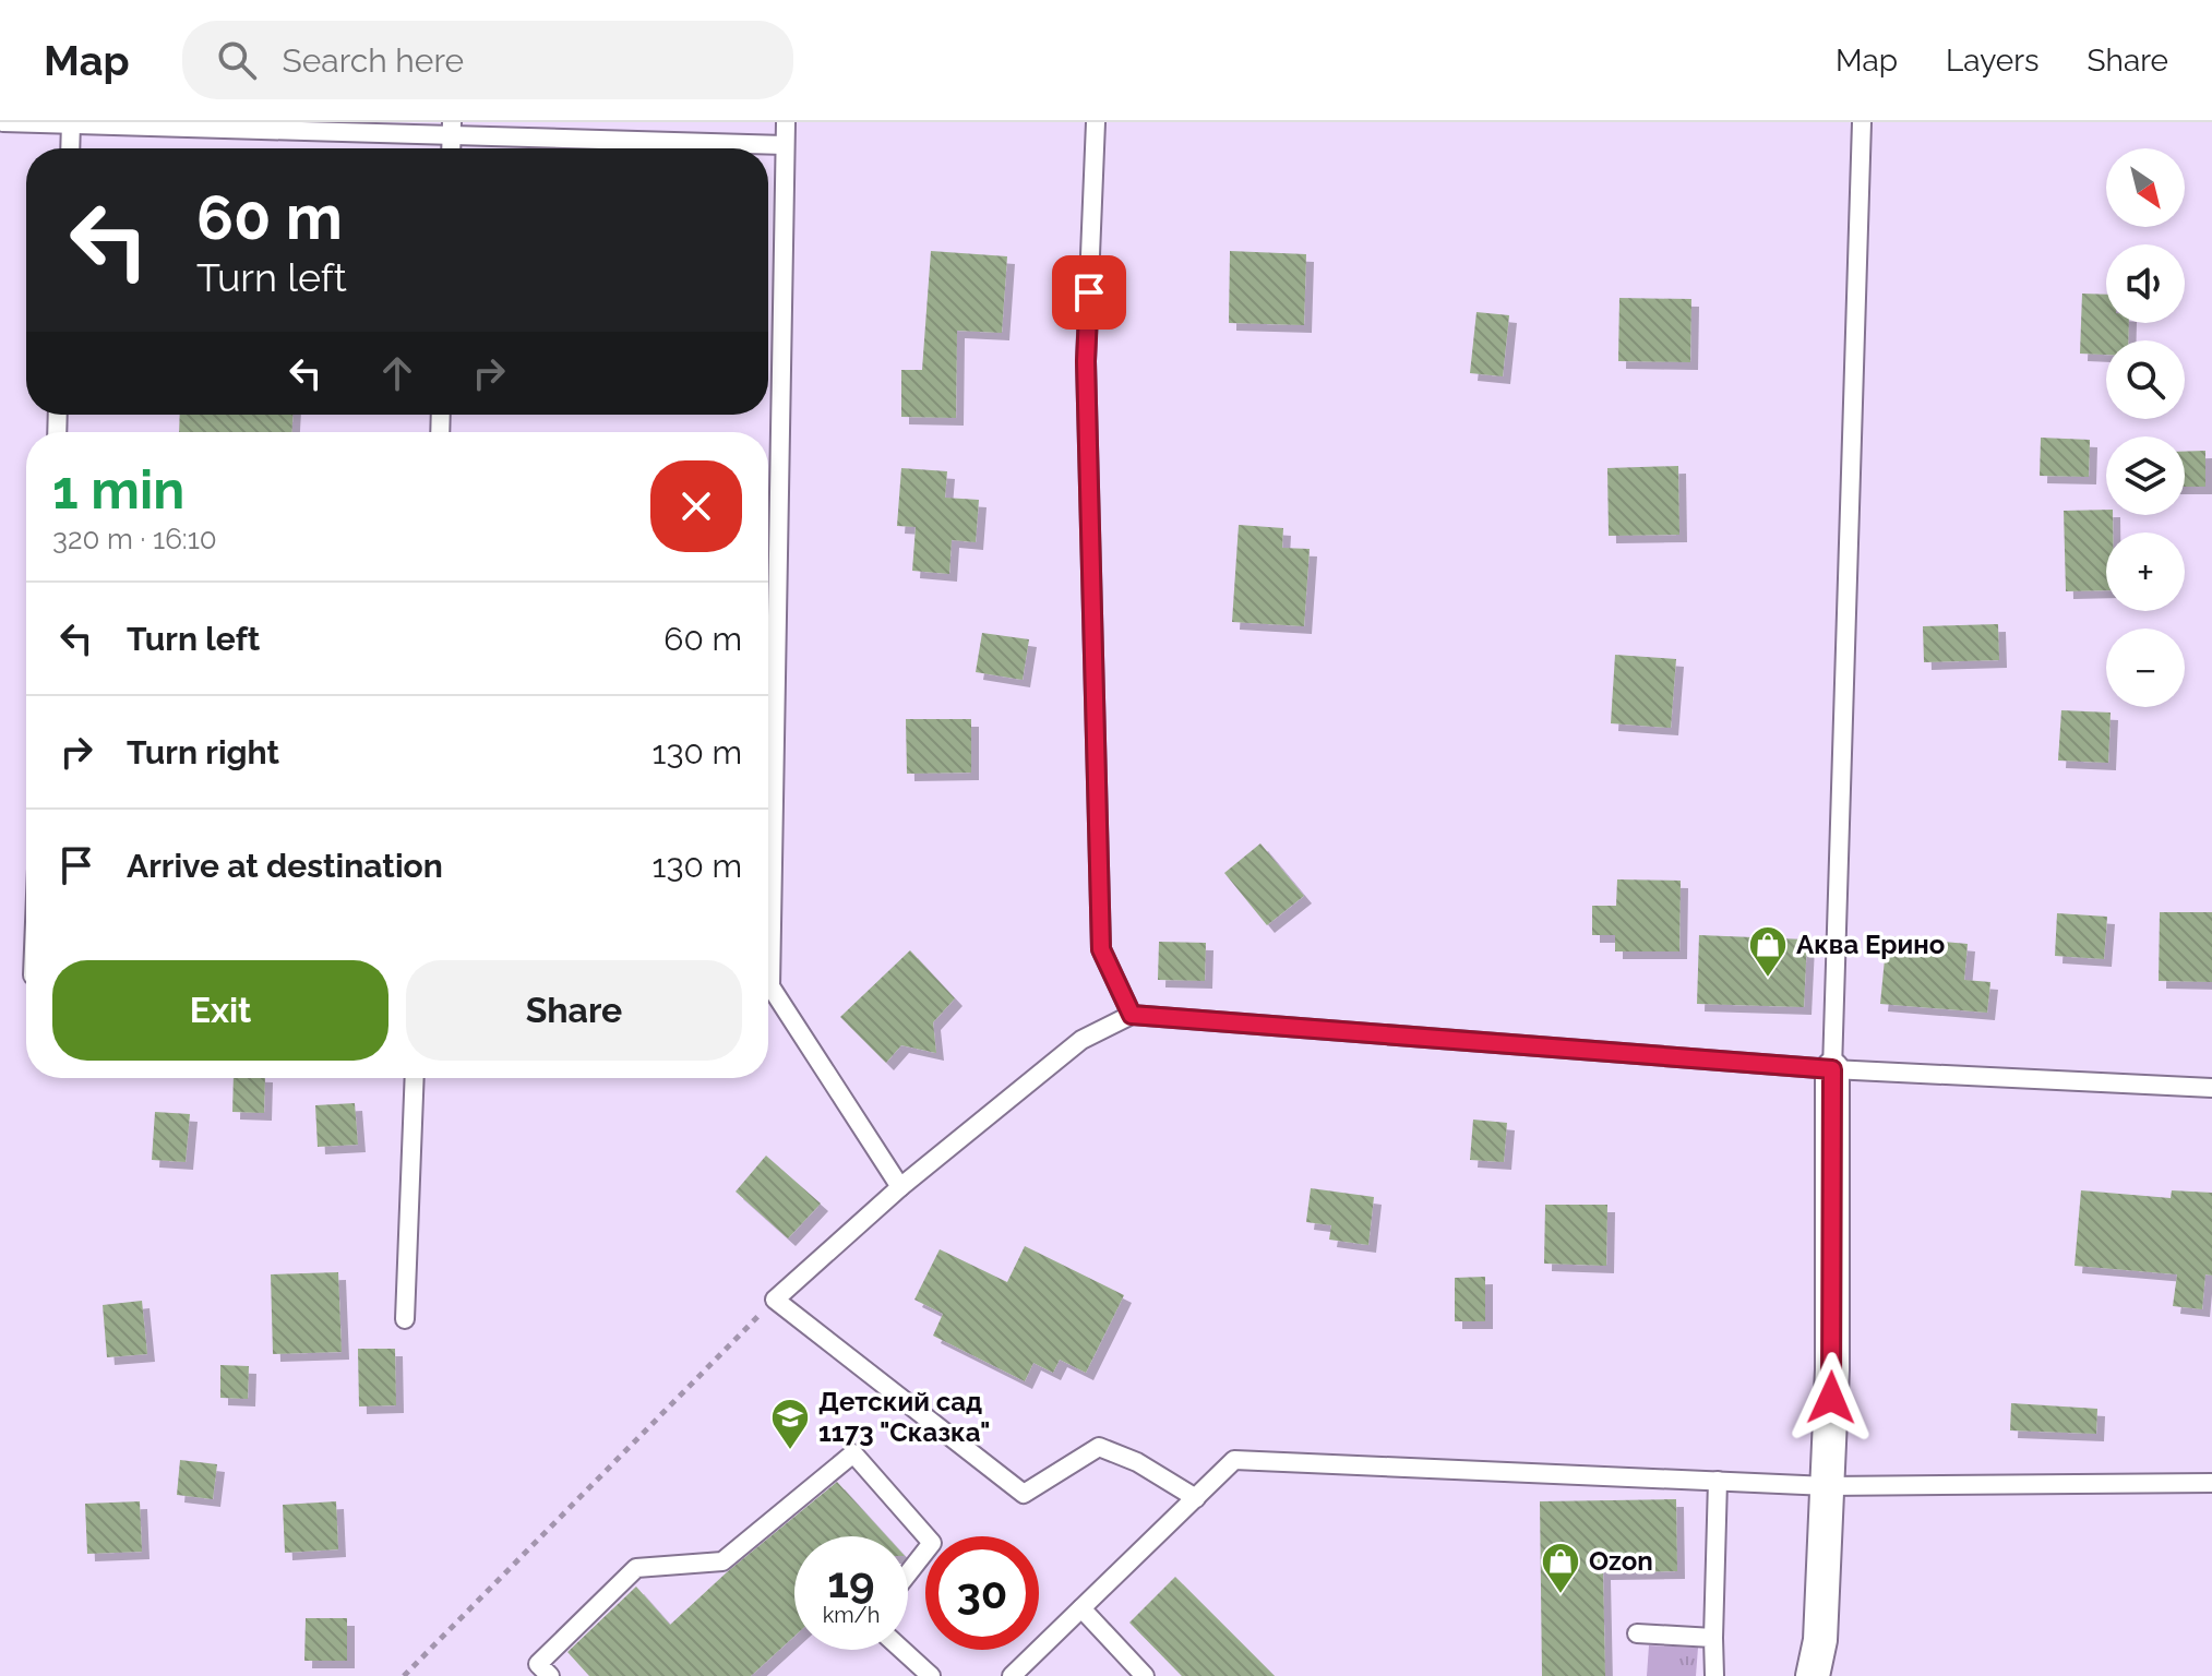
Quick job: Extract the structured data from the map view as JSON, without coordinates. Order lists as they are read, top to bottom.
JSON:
{
  "places": {
    "shop": ["Аква Ерино", "Ozon"],
    "school or university": ["Детский сад 1173 \"Сказка\""]
  },
  "north": "bottom right",
  "page": {
    "header": "Map",
    "search": "Search here",
    "nav": ["Map", "Layers", "Share"],
    "map_buttons": ["+", "−"],
    "turn": ["60 m", "Turn left"],
    "heading": ["1 min", "320 m · 16:10"],
    "list": [
      {
        "name": "Turn left",
        "value": "60 m"
      },
      {
        "name": "Turn right",
        "value": "130 m"
      },
      {
        "name": "Arrive at destination",
        "value": "130 m"
      }
    ],
    "buttons": ["Exit", "Share"],
    "speed": "19 km/h",
    "limit": "30"
  }
}
